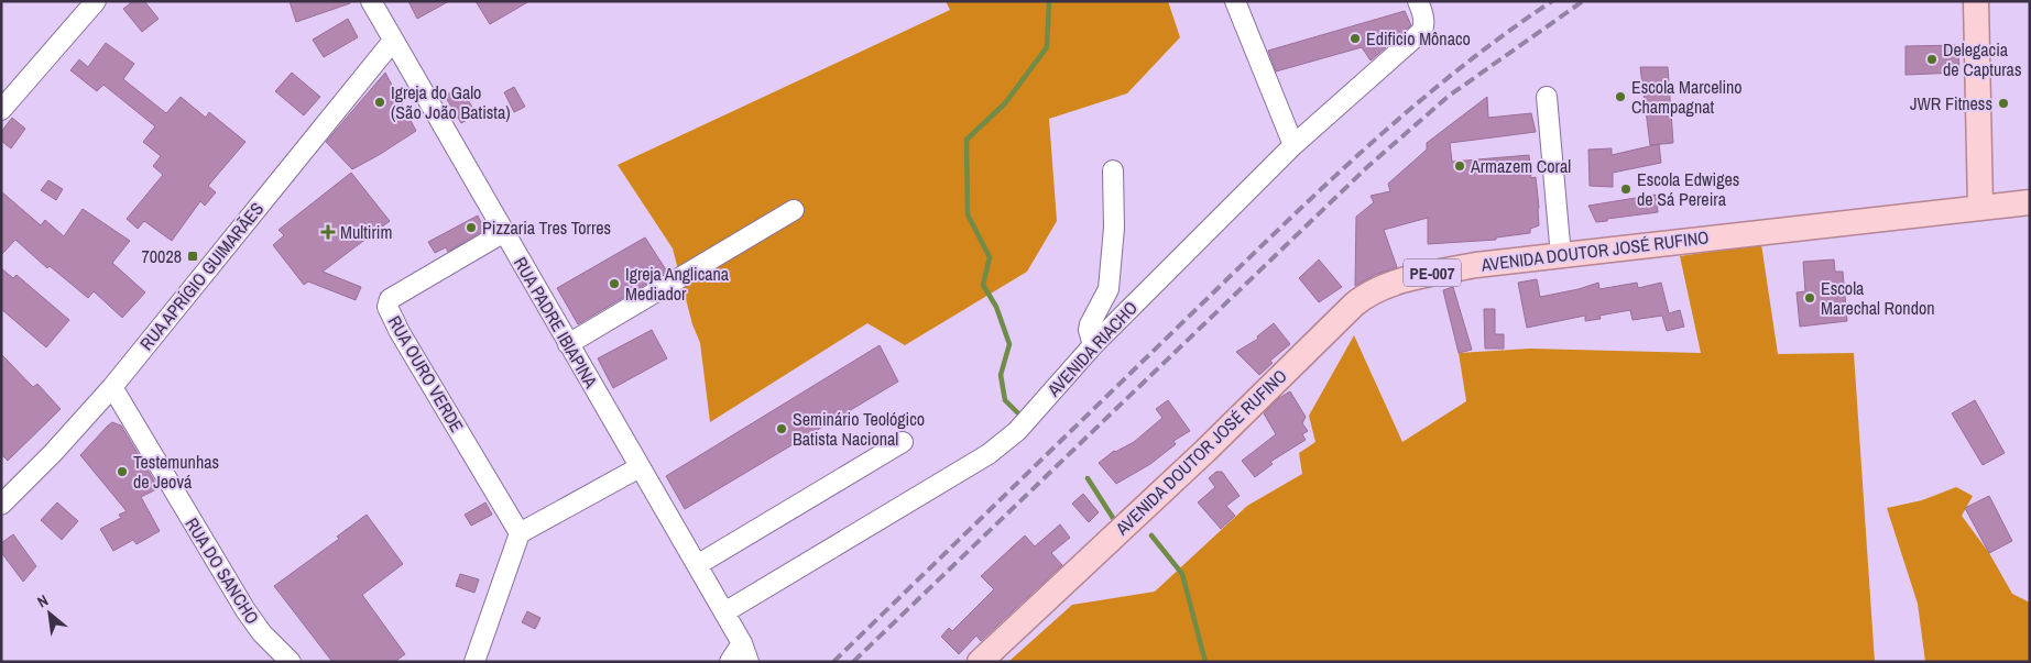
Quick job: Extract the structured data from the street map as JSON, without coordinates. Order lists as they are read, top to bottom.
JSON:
{
  "streets": {
    "main road": ["AVENIDA DOUTOR JOSÉ RUFINO", "PE-007"],
    "street": [
      "RUA APRÍGIO GUIMARÃES",
      "RUA PADRE IBIAPINA",
      "AVENIDA RIACHO",
      "RUA OURO VERDE",
      "RUA DO SANCHO"
    ]
  },
  "crossings": [
    ["RUA APRÍGIO GUIMARÃES", "RUA PADRE IBIAPINA"],
    ["RUA APRÍGIO GUIMARÃES", "RUA DO SANCHO"],
    ["RUA PADRE IBIAPINA", "AVENIDA RIACHO"],
    ["RUA PADRE IBIAPINA", "RUA OURO VERDE"]
  ],
  "places": {
    "other": [
      "Edificio Mônaco",
      "Delegacia de Capturas",
      "Escola Marcelino Champagnat",
      "Igreja do Galo (São João Batista)",
      "JWR Fitness",
      "Armazem Coral",
      "Escola Edwiges de Sá Pereira",
      "Pizzaria Tres Torres",
      "Igreja Anglicana Mediador",
      "Escola Marechal Rondon",
      "Seminário Teológico Batista Nacional",
      "Testemunhas de Jeová"
    ],
    "health": ["Multirim"],
    "transit": ["70028"]
  },
  "north": "top left"
}
